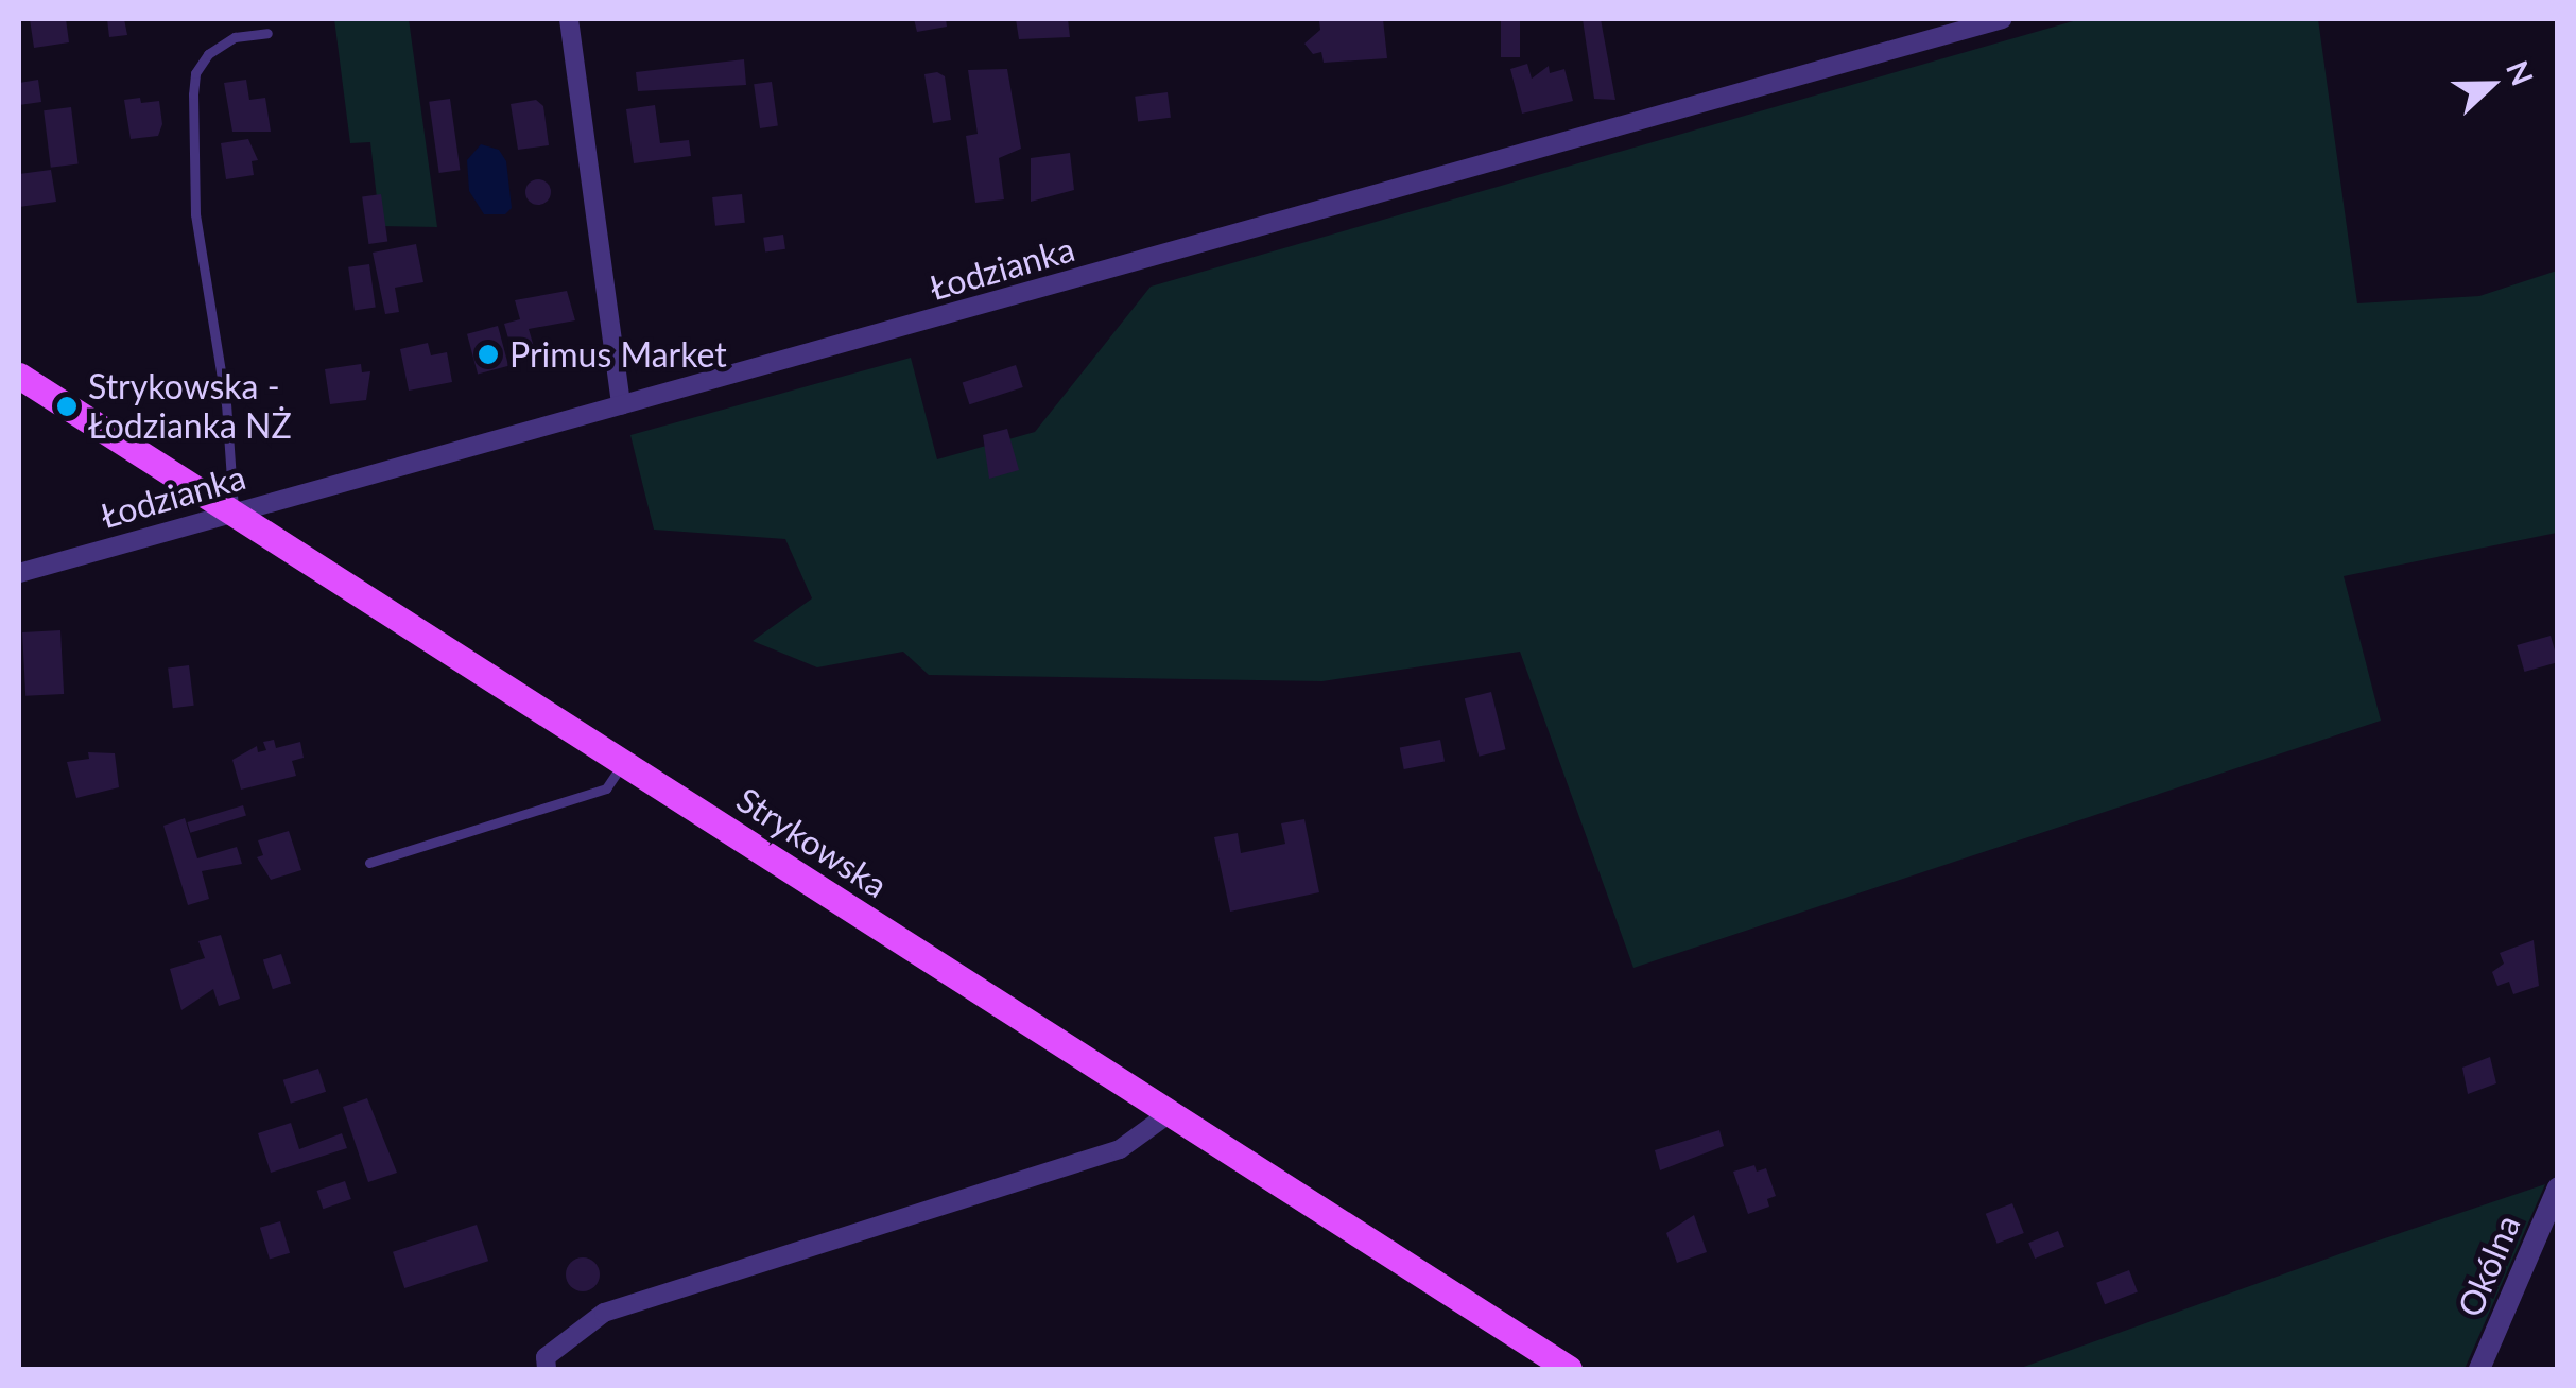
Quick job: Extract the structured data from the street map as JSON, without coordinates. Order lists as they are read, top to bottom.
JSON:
{
  "streets": {
    "main road": ["Strykowska"],
    "street": ["Łodzianka", "Okólna"]
  },
  "crossings": [
    ["Łodzianka", "Strykowska"]
  ],
  "places": ["Primus Market", "Strykowska - Łodzianka NŻ"],
  "north": "right"
}
